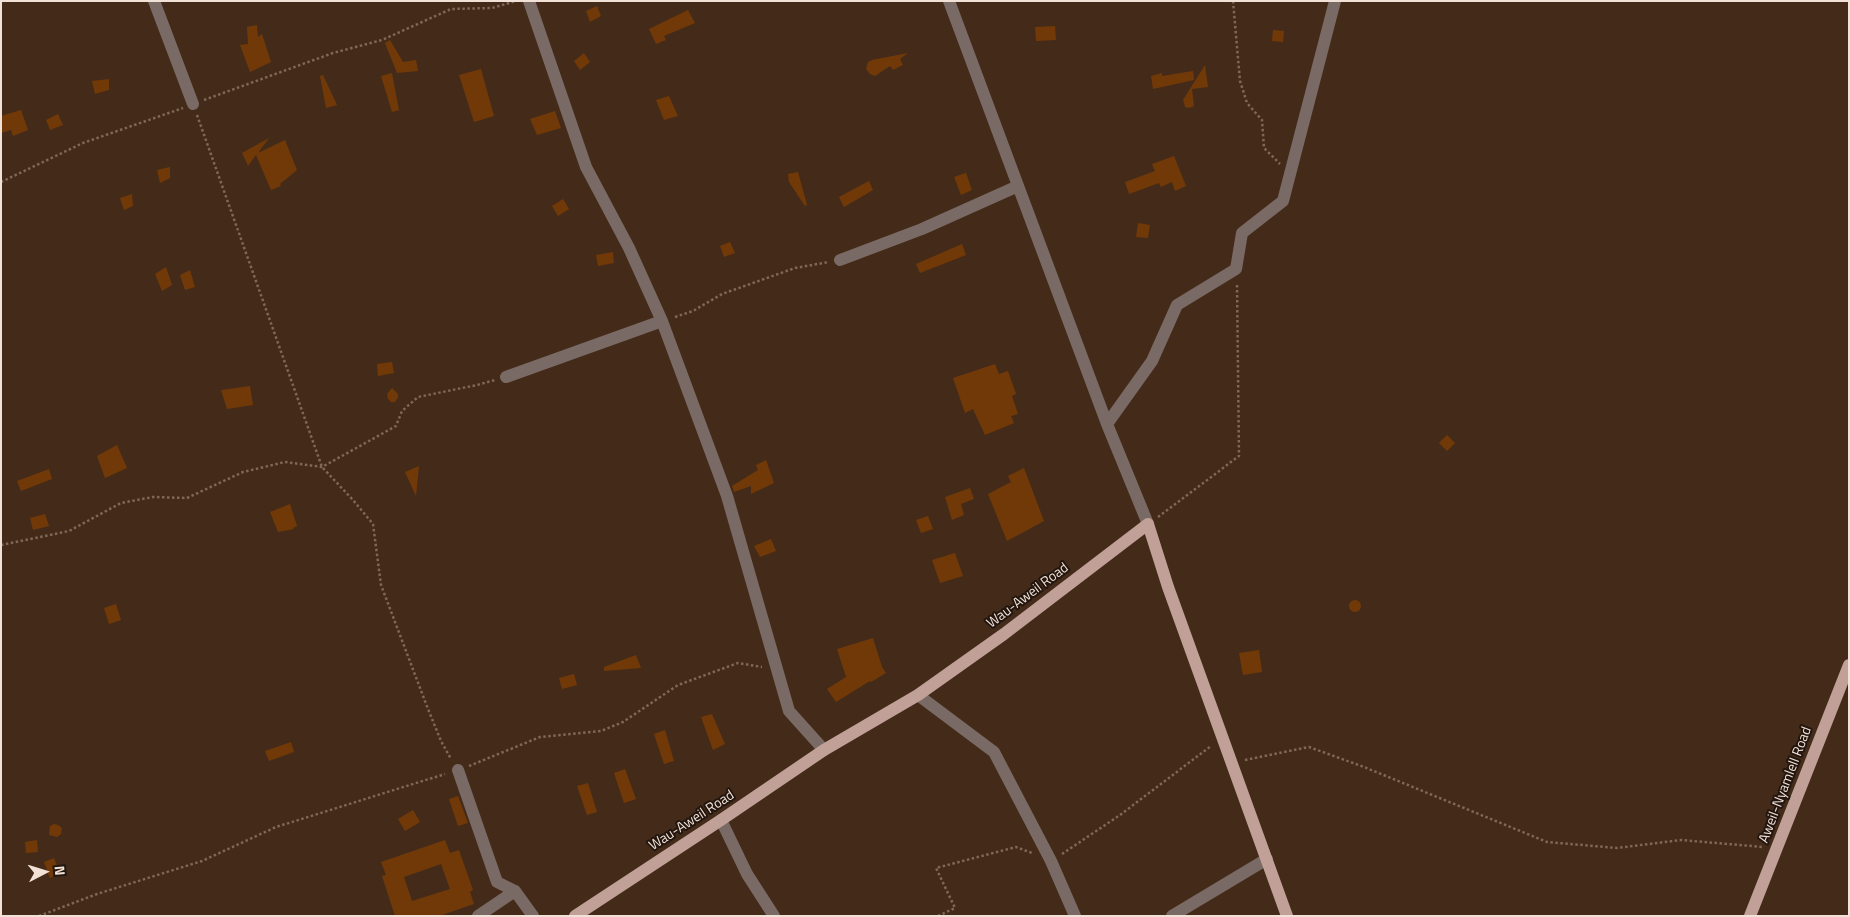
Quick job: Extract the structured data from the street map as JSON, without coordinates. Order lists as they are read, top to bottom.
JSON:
{
  "streets": {
    "main road": ["Wau-Aweil Road", "Aweil-Nyamlell Road"]
  },
  "north": "right"
}
